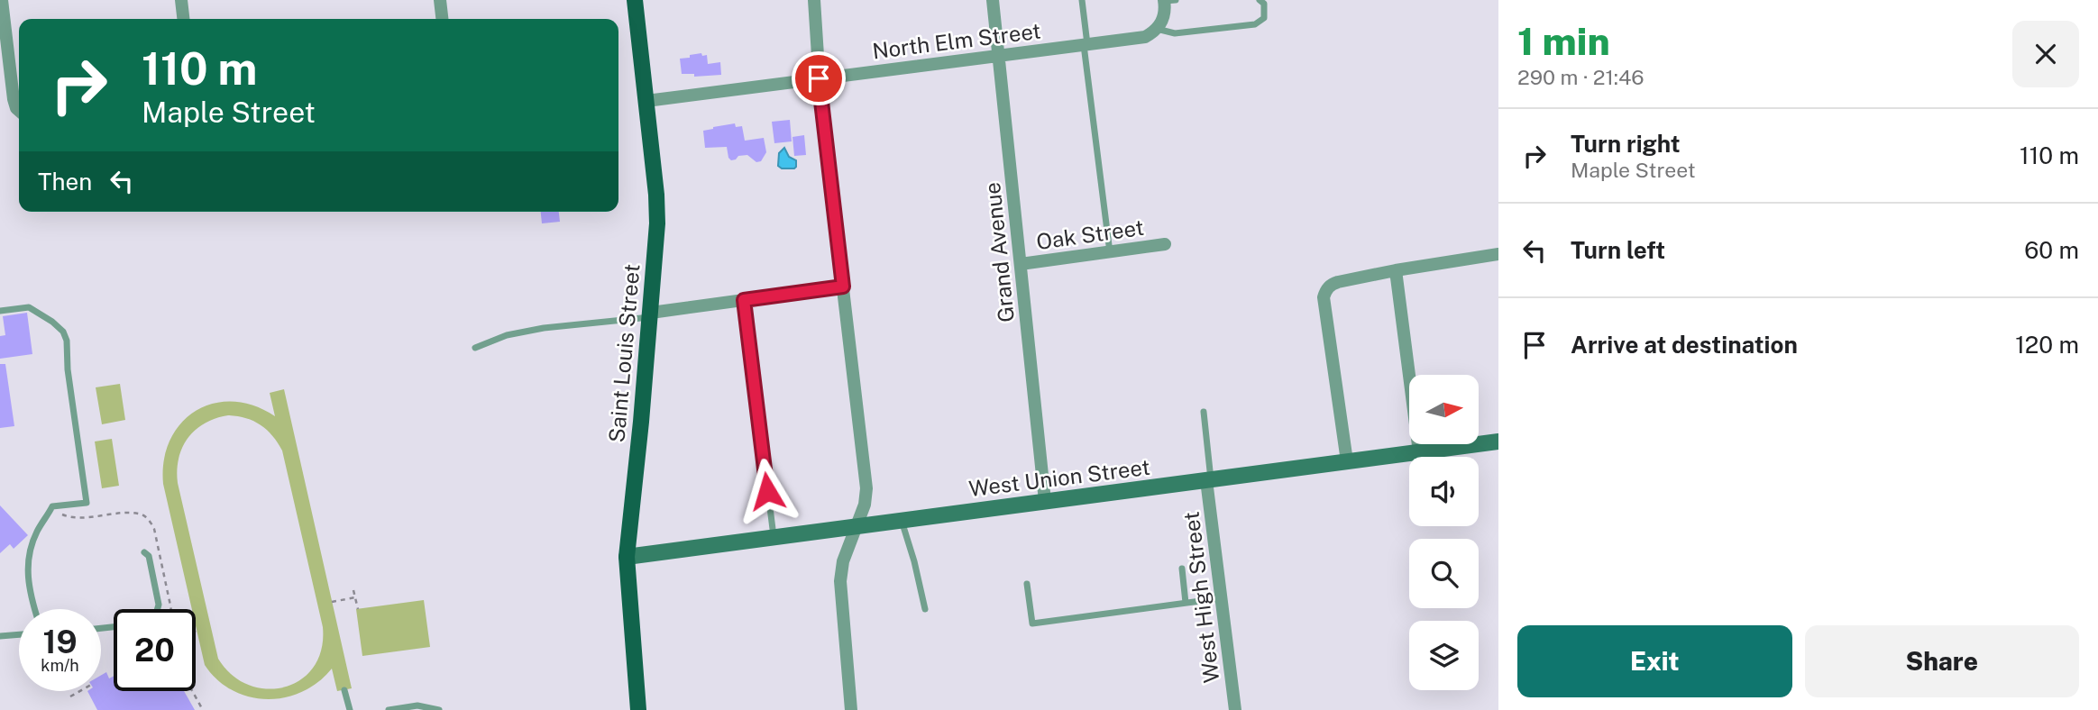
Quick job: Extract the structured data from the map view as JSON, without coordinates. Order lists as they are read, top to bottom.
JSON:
{
  "streets": {
    "main road": ["Saint Louis Street"],
    "street": [
      "North Elm Street",
      "Oak Street",
      "Grand Avenue",
      "West Union Street",
      "West High Street"
    ]
  },
  "crossings": [
    ["North Elm Street", "Grand Avenue"],
    ["North Elm Street", "Saint Louis Street"],
    ["Oak Street", "Grand Avenue"],
    ["Grand Avenue", "West Union Street"],
    ["Saint Louis Street", "West Union Street"],
    ["West Union Street", "West High Street"]
  ],
  "north": "right",
  "page": {
    "heading": ["1 min", "290 m · 21:46"],
    "turn": ["110 m", "Maple Street"],
    "list": [
      {
        "name": "Turn right",
        "note": "Maple Street",
        "value": "110 m"
      },
      {
        "name": "Turn left",
        "value": "60 m"
      },
      {
        "name": "Arrive at destination",
        "value": "120 m"
      }
    ],
    "then": "Then",
    "speed": "19 km/h",
    "limit": "20",
    "buttons": ["Exit", "Share"]
  }
}
